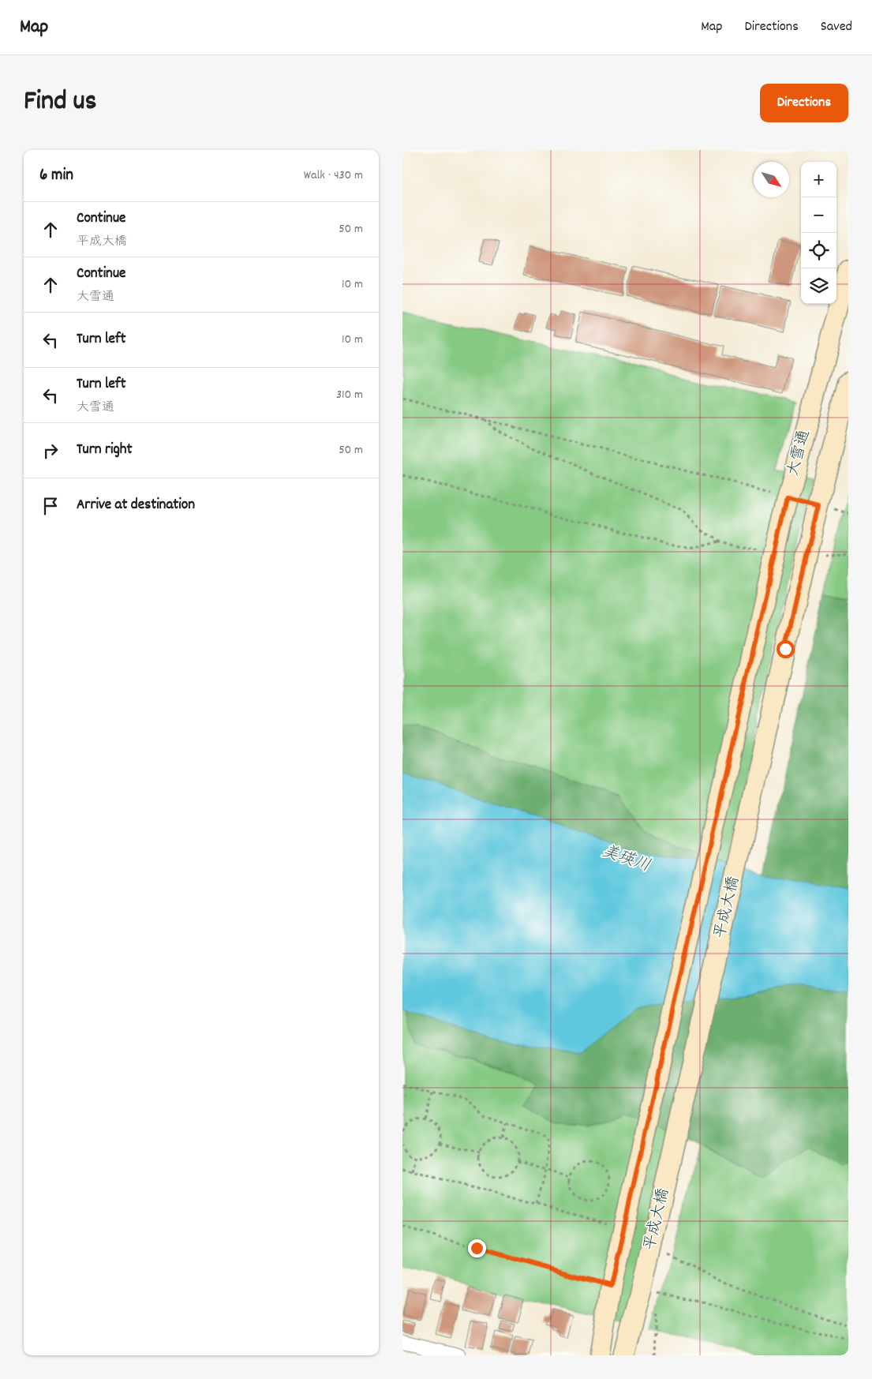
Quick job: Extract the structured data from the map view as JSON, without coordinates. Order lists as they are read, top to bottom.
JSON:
{
  "streets": {
    "street": ["大雪通", "平成大橋"]
  },
  "crossings": [
    ["大雪通", "平成大橋"]
  ],
  "water": ["美瑛川"],
  "north": "bottom right",
  "page": {
    "header": "Map",
    "nav": ["Map", "Directions", "Saved"],
    "title": "Find us",
    "buttons": "Directions",
    "heading": ["6 min", "Walk · 430 m"],
    "map_buttons": ["+", "−"],
    "list": [
      ["Continue", "平成大橋", "50 m"],
      ["Continue", "大雪通", "10 m"],
      ["Turn left", "10 m"],
      ["Turn left", "大雪通", "310 m"],
      ["Turn right", "50 m"],
      "Arrive at destination"
    ]
  }
}
